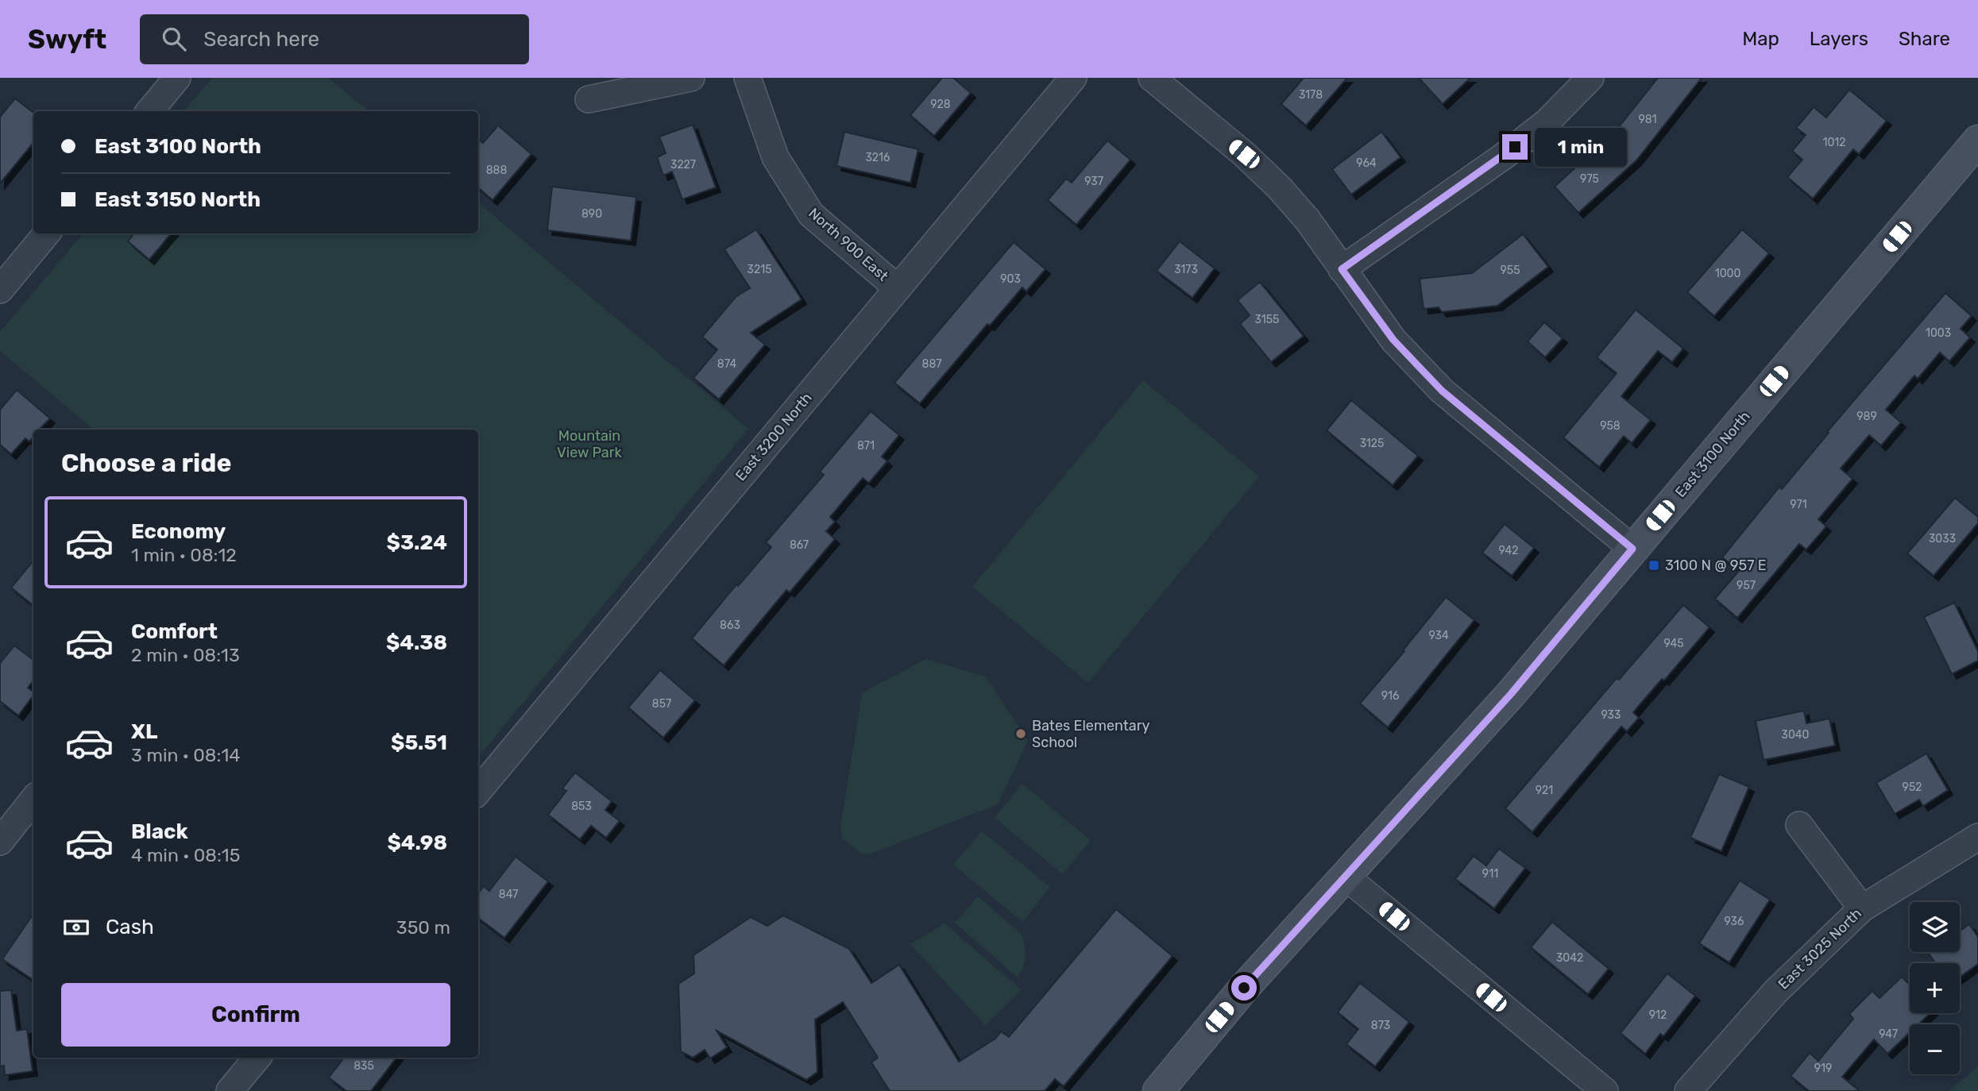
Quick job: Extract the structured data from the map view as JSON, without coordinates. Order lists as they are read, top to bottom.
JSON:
{
  "streets": {
    "main road": ["East 3100 North"],
    "street": ["North 900 East", "East 3200 North", "East 3025 North"]
  },
  "crossings": [
    ["North 900 East", "East 3200 North"]
  ],
  "parks": ["Mountain View Park"],
  "places": {
    "transit": ["3100 N @ 957 E"],
    "other": ["Bates Elementary School"]
  },
  "house_numbers": [
    "3178",
    "928",
    "981",
    "1012",
    "3216",
    "964",
    "3227",
    "888",
    "975",
    "937",
    "890",
    "3215",
    "3173",
    "955",
    "1000",
    "903",
    "3155",
    "1003",
    "874",
    "887",
    "989",
    "958",
    "3125",
    "871",
    "971",
    "3033",
    "867",
    "942",
    "957",
    "863",
    "934",
    "945",
    "916",
    "857",
    "933",
    "3040",
    "952",
    "921",
    "853",
    "911",
    "847",
    "936",
    "3042",
    "912",
    "873",
    "947",
    "835",
    "919"
  ],
  "page": {
    "header": "Swyft",
    "search": "Search here",
    "nav": ["Map", "Layers", "Share"],
    "banner": ["East 3100 North", "East 3150 North"],
    "bubble": "1 min",
    "heading": "Choose a ride",
    "list": [
      {
        "name": "Economy",
        "note": "1 min · 08:12",
        "value": "$3.24"
      },
      {
        "name": "Comfort",
        "note": "2 min · 08:13",
        "value": "$4.38"
      },
      {
        "name": "XL",
        "note": "3 min · 08:14",
        "value": "$5.51"
      },
      {
        "name": "Black",
        "note": "4 min · 08:15",
        "value": "$4.98"
      }
    ],
    "pay": ["Cash", "350 m"],
    "map_buttons": ["+", "−"],
    "buttons": "Confirm"
  }
}
